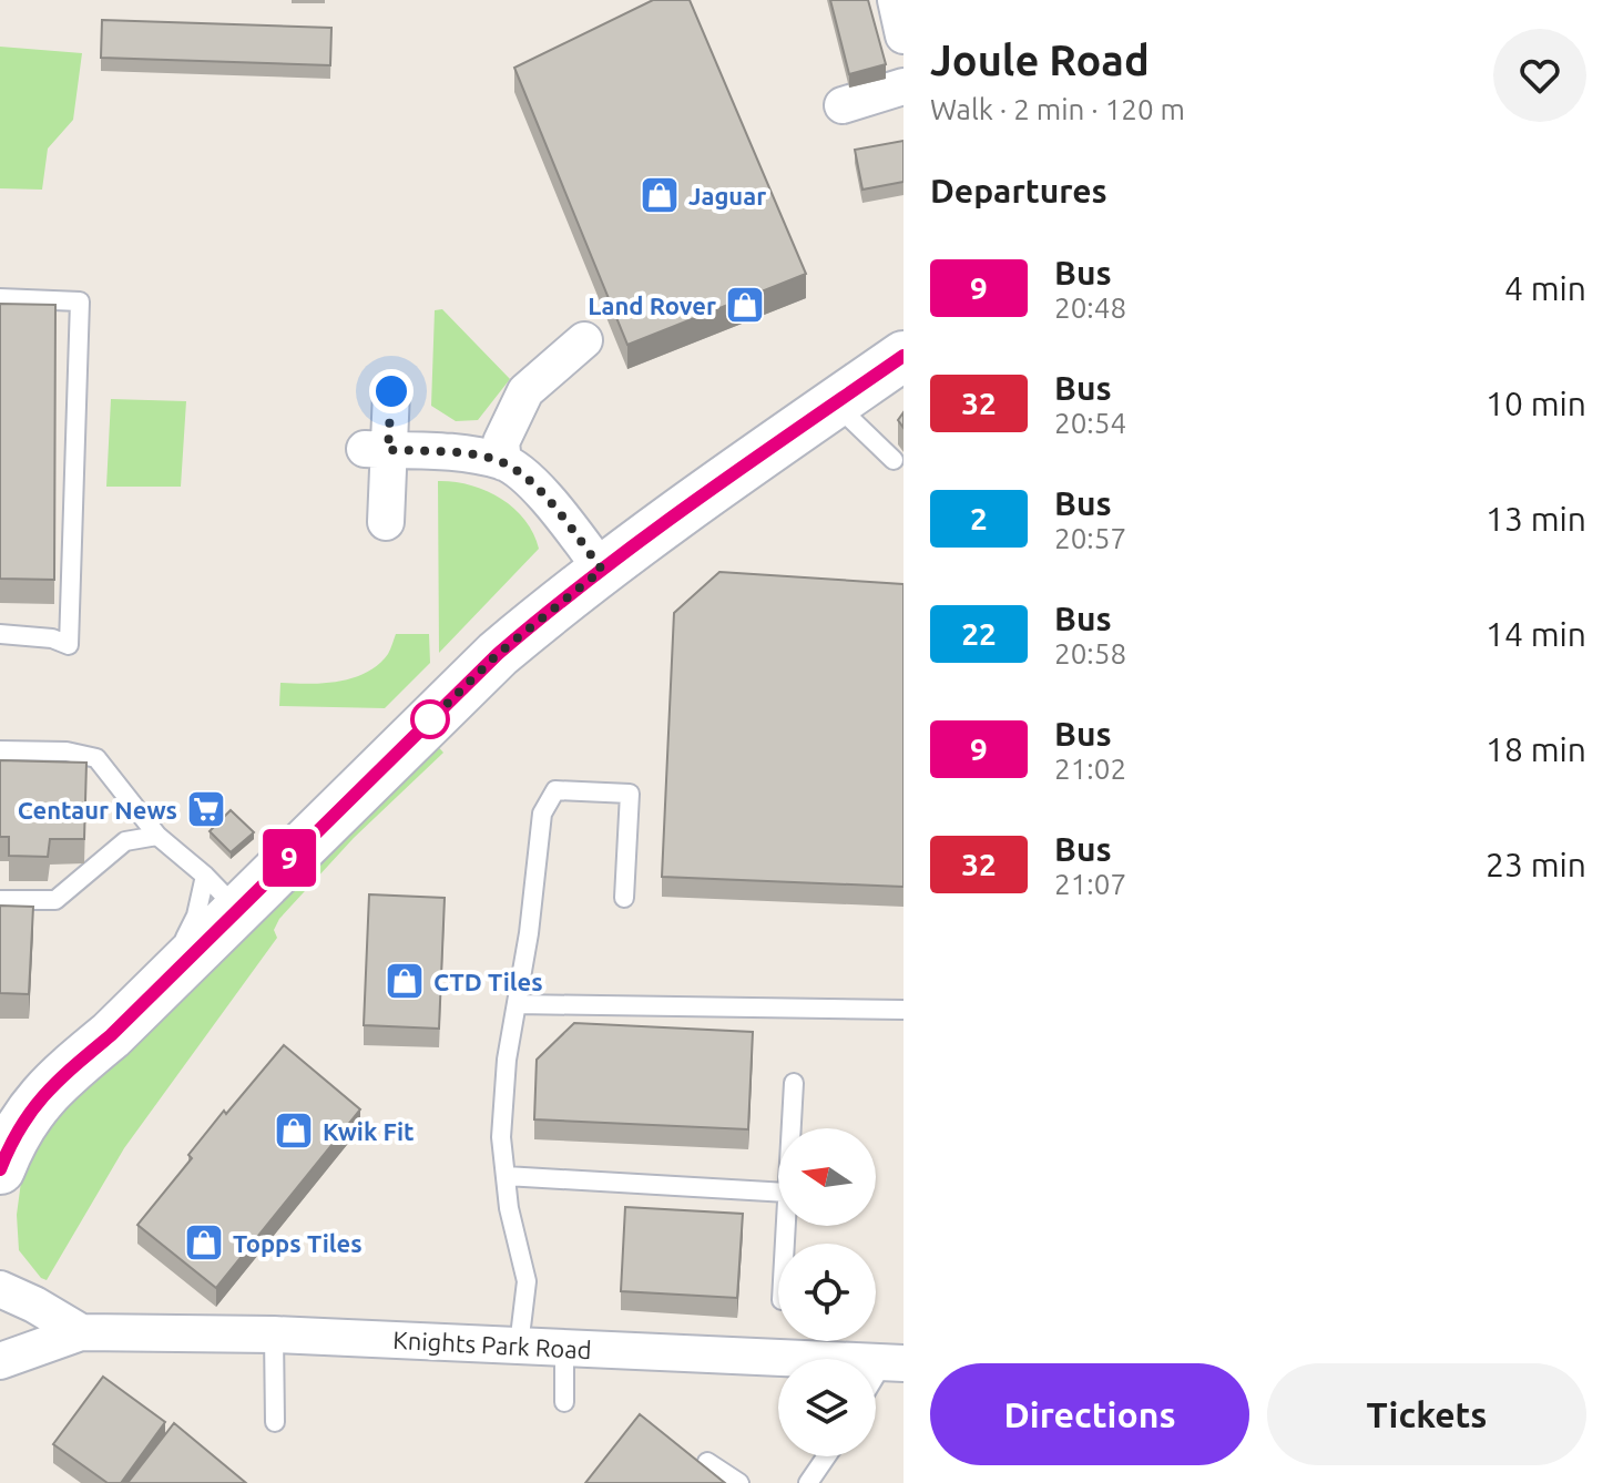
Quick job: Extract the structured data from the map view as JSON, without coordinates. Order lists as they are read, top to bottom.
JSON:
{
  "streets": {
    "street": ["Knights Park Road"]
  },
  "places": {
    "shop": [
      "Jaguar",
      "Land Rover",
      "CTD Tiles",
      "Kwik Fit",
      "Topps Tiles"
    ],
    "supermarket": ["Centaur News"]
  },
  "lines": ["bus line 9"],
  "north": "left",
  "page": {
    "on_map": "9",
    "heading": [
      ["Joule Road", "Walk · 2 min · 120 m"],
      "Departures"
    ],
    "list": [
      {
        "mark": "9",
        "name": "Bus",
        "note": "20:48",
        "value": "4 min"
      },
      {
        "mark": "32",
        "name": "Bus",
        "note": "20:54",
        "value": "10 min"
      },
      {
        "mark": "2",
        "name": "Bus",
        "note": "20:57",
        "value": "13 min"
      },
      {
        "mark": "22",
        "name": "Bus",
        "note": "20:58",
        "value": "14 min"
      },
      {
        "mark": "9",
        "name": "Bus",
        "note": "21:02",
        "value": "18 min"
      },
      {
        "mark": "32",
        "name": "Bus",
        "note": "21:07",
        "value": "23 min"
      }
    ],
    "buttons": ["Directions", "Tickets"]
  }
}
